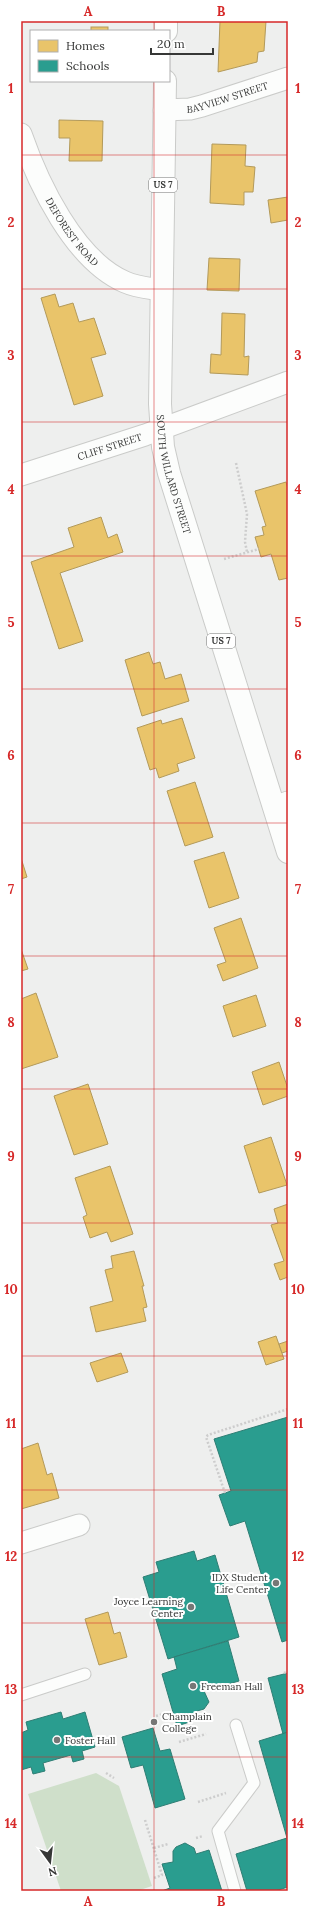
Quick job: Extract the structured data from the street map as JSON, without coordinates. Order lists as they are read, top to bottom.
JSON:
{
  "streets": {
    "main road": ["US 7", "SOUTH WILLARD STREET"],
    "street": ["BAYVIEW STREET", "DEFOREST ROAD", "CLIFF STREET"]
  },
  "crossings": [
    ["BAYVIEW STREET", "SOUTH WILLARD STREET"],
    ["DEFOREST ROAD", "SOUTH WILLARD STREET"],
    ["CLIFF STREET", "SOUTH WILLARD STREET"]
  ],
  "places": [
    "IDX Student Life Center",
    "Joyce Learning Center",
    "Freeman Hall",
    "Champlain College",
    "Foster Hall"
  ],
  "legend": ["Homes", "Schools"],
  "scale_bar": "20 m",
  "north": "bottom",
  "grid": {
    "columns": ["A", "B"],
    "rows": [
      "1",
      "2",
      "3",
      "4",
      "5",
      "6",
      "7",
      "8",
      "9",
      "10",
      "11",
      "12",
      "13",
      "14"
    ]
  }
}
